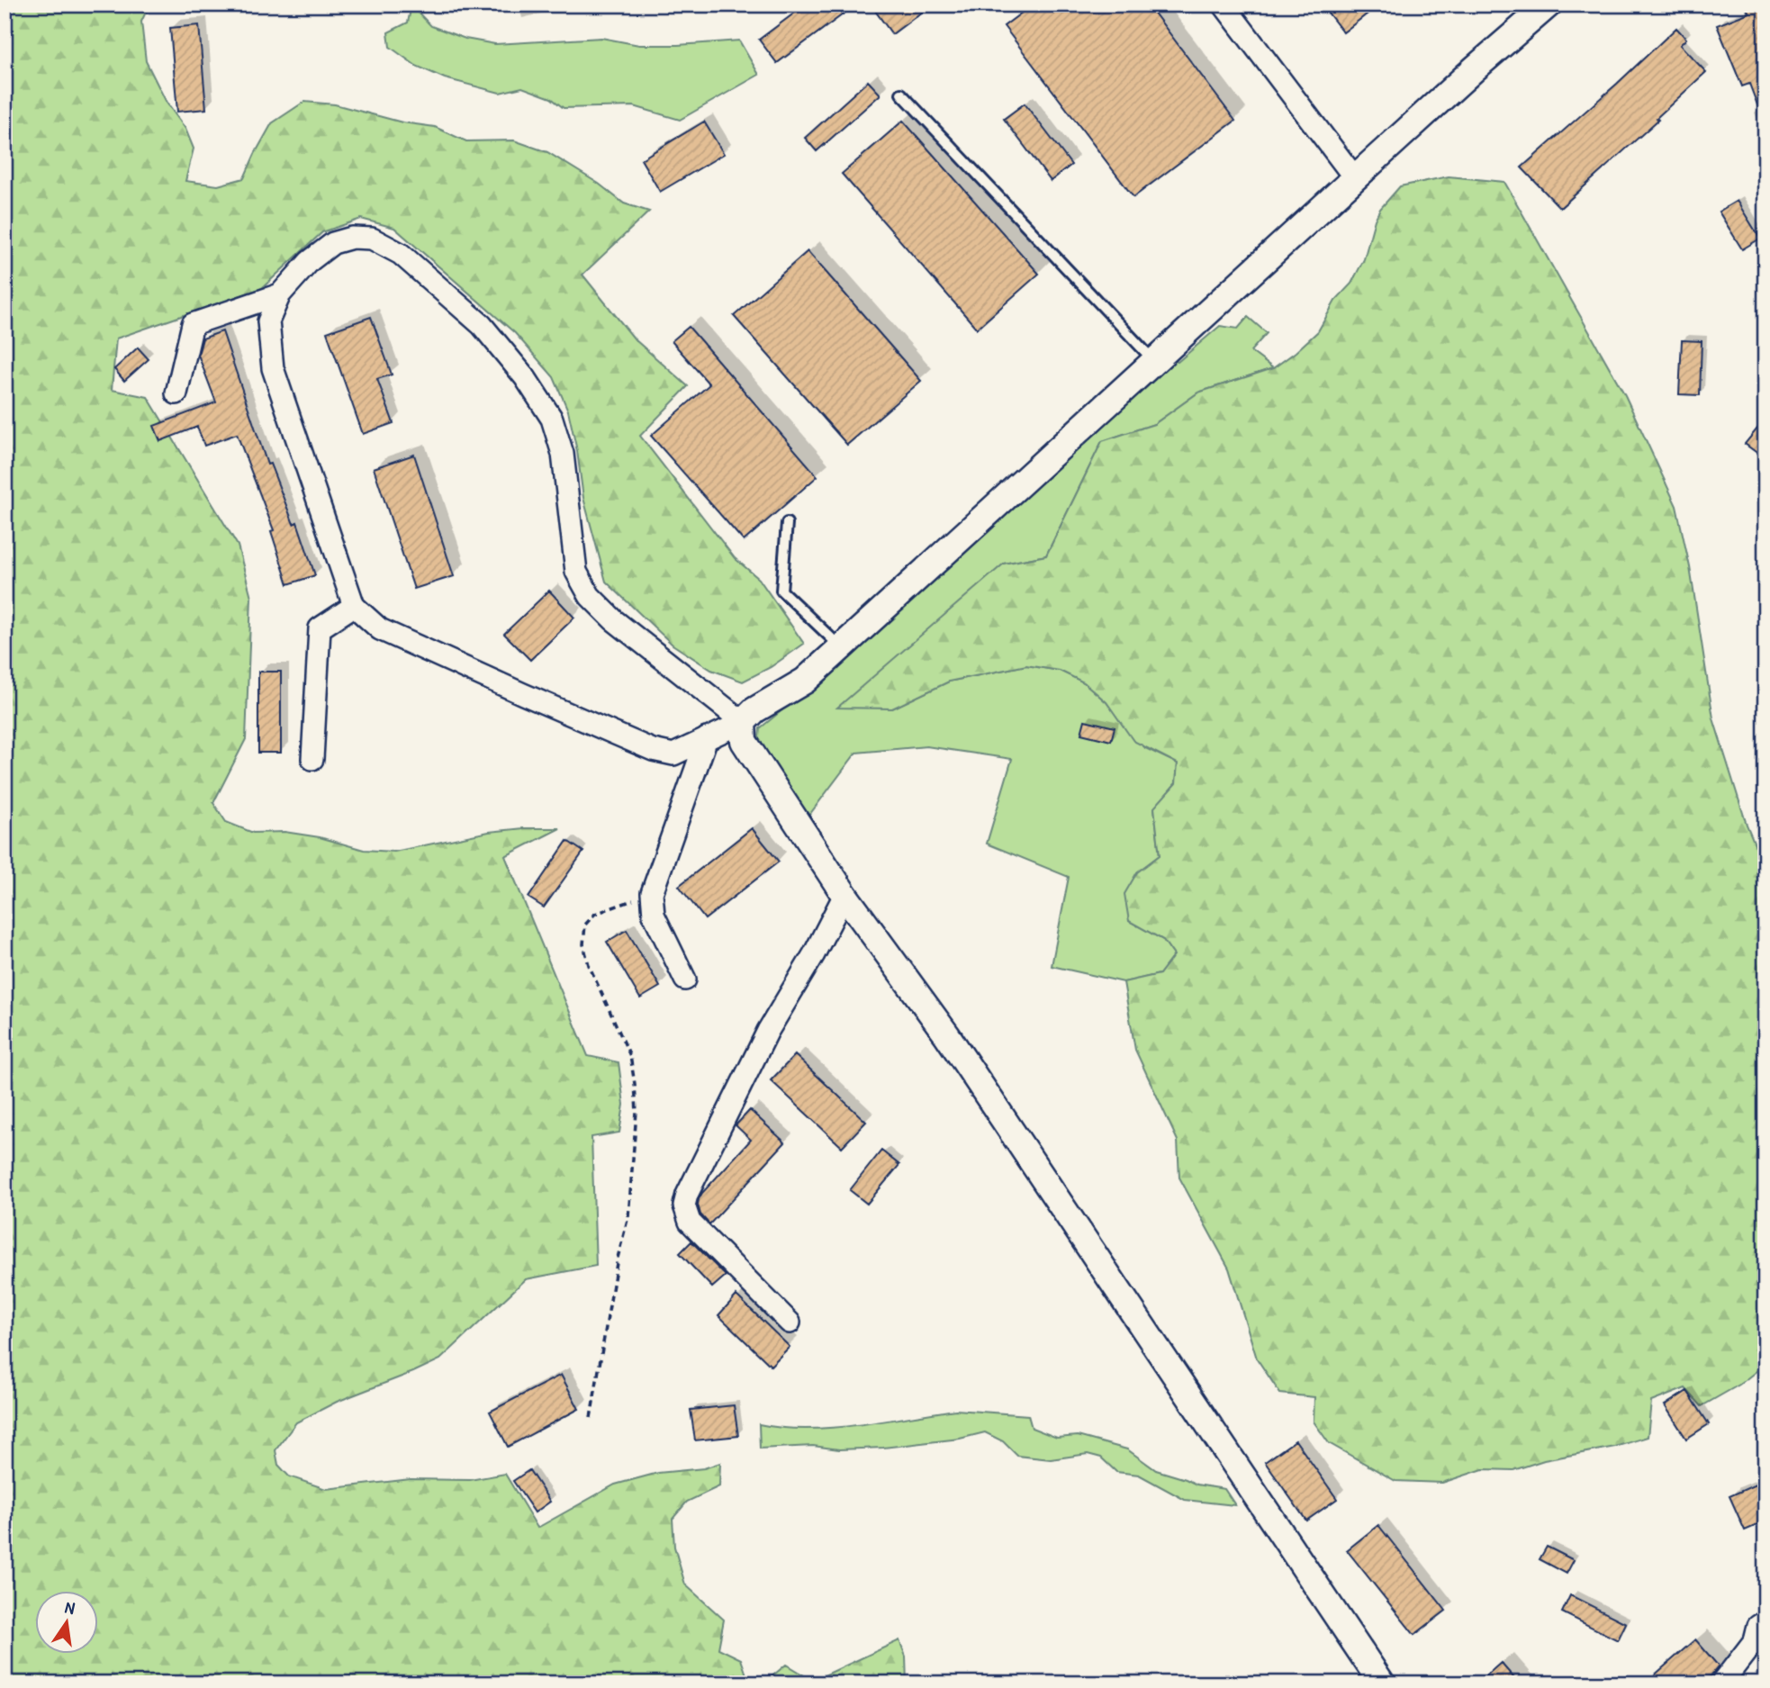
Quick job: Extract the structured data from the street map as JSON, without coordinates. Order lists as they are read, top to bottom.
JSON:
{
  "north": "top"
}
